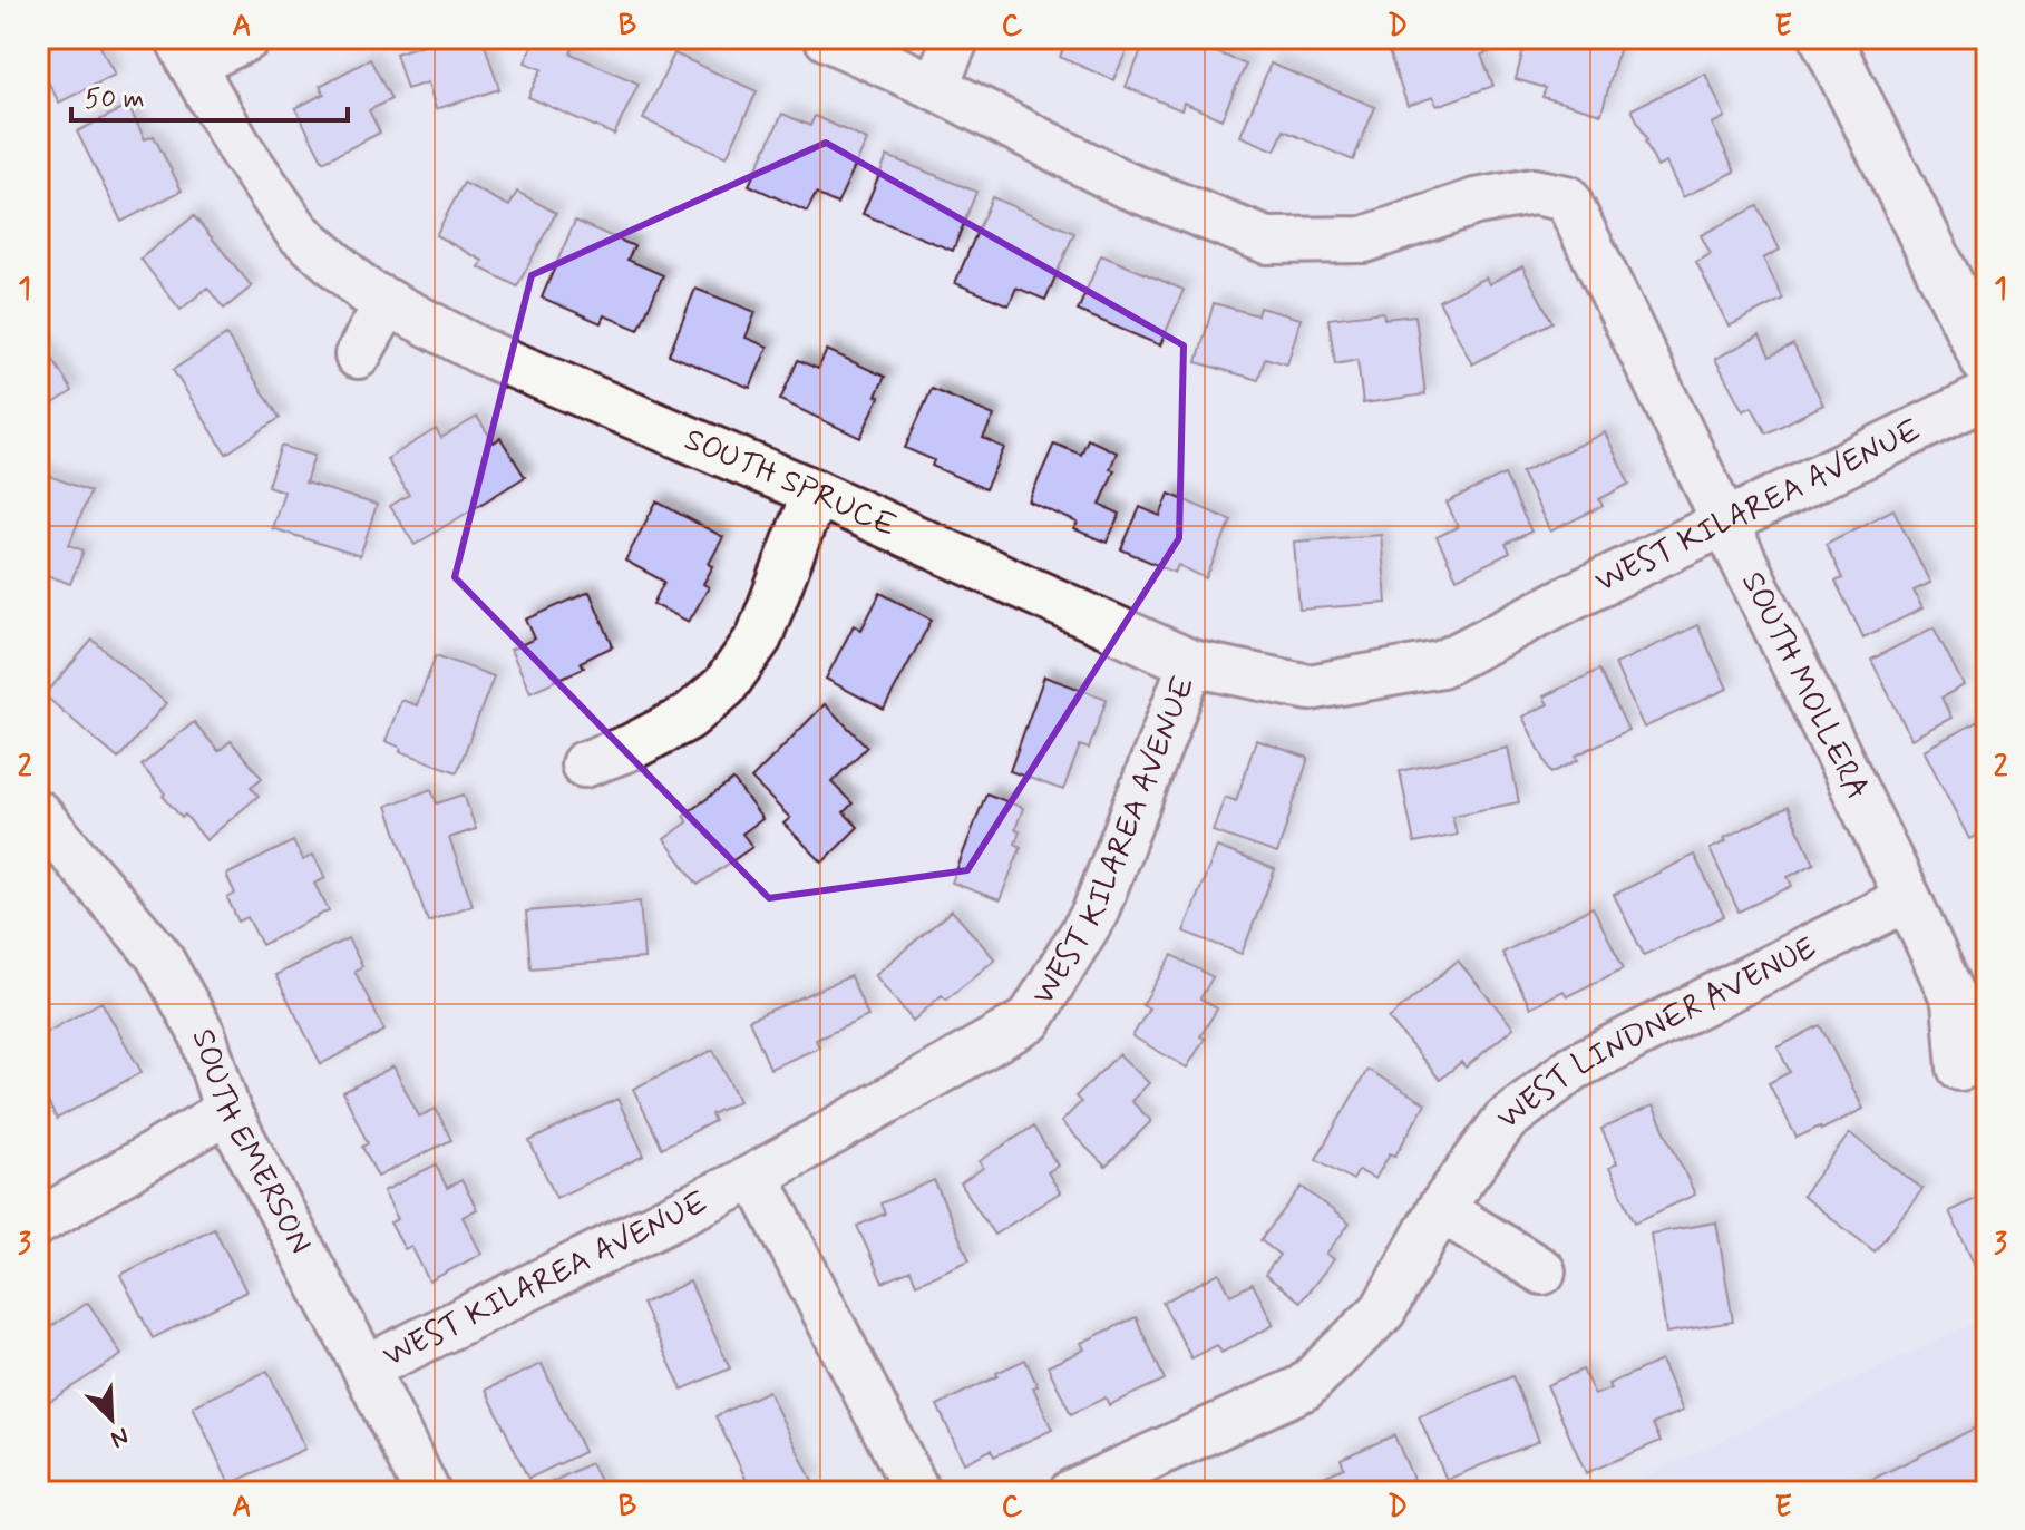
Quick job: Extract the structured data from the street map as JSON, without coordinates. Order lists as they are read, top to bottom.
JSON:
{
  "streets": {
    "street": [
      "SOUTH SPRUCE",
      "WEST KILAREA AVENUE",
      "SOUTH MOLLERA",
      "WEST LINDNER AVENUE",
      "SOUTH EMERSON"
    ]
  },
  "crossings": [
    ["SOUTH SPRUCE", "WEST KILAREA AVENUE"],
    ["WEST KILAREA AVENUE", "SOUTH MOLLERA"],
    ["WEST KILAREA AVENUE", "SOUTH EMERSON"],
    ["SOUTH MOLLERA", "WEST LINDNER AVENUE"]
  ],
  "scale_bar": "50 m",
  "north": "bottom right",
  "grid": {
    "columns": [
      "A",
      "B",
      "C",
      "D",
      "E"
    ],
    "rows": ["1", "2", "3"]
  }
}
